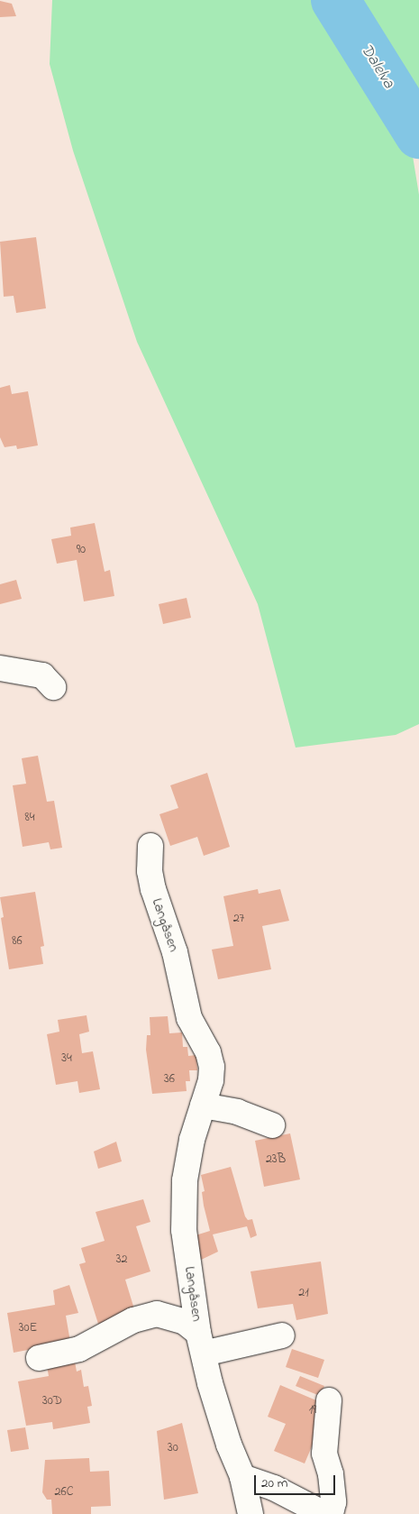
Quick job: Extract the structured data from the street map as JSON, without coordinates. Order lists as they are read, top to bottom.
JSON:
{
  "streets": {
    "street": ["Langåsen"]
  },
  "water": ["Dalelva"],
  "house_numbers": [
    "90",
    "84",
    "27",
    "86",
    "34",
    "36",
    "23B",
    "32",
    "21",
    "30E",
    "30D",
    "19",
    "30",
    "26C"
  ],
  "scale_bar": "20 m"
}
